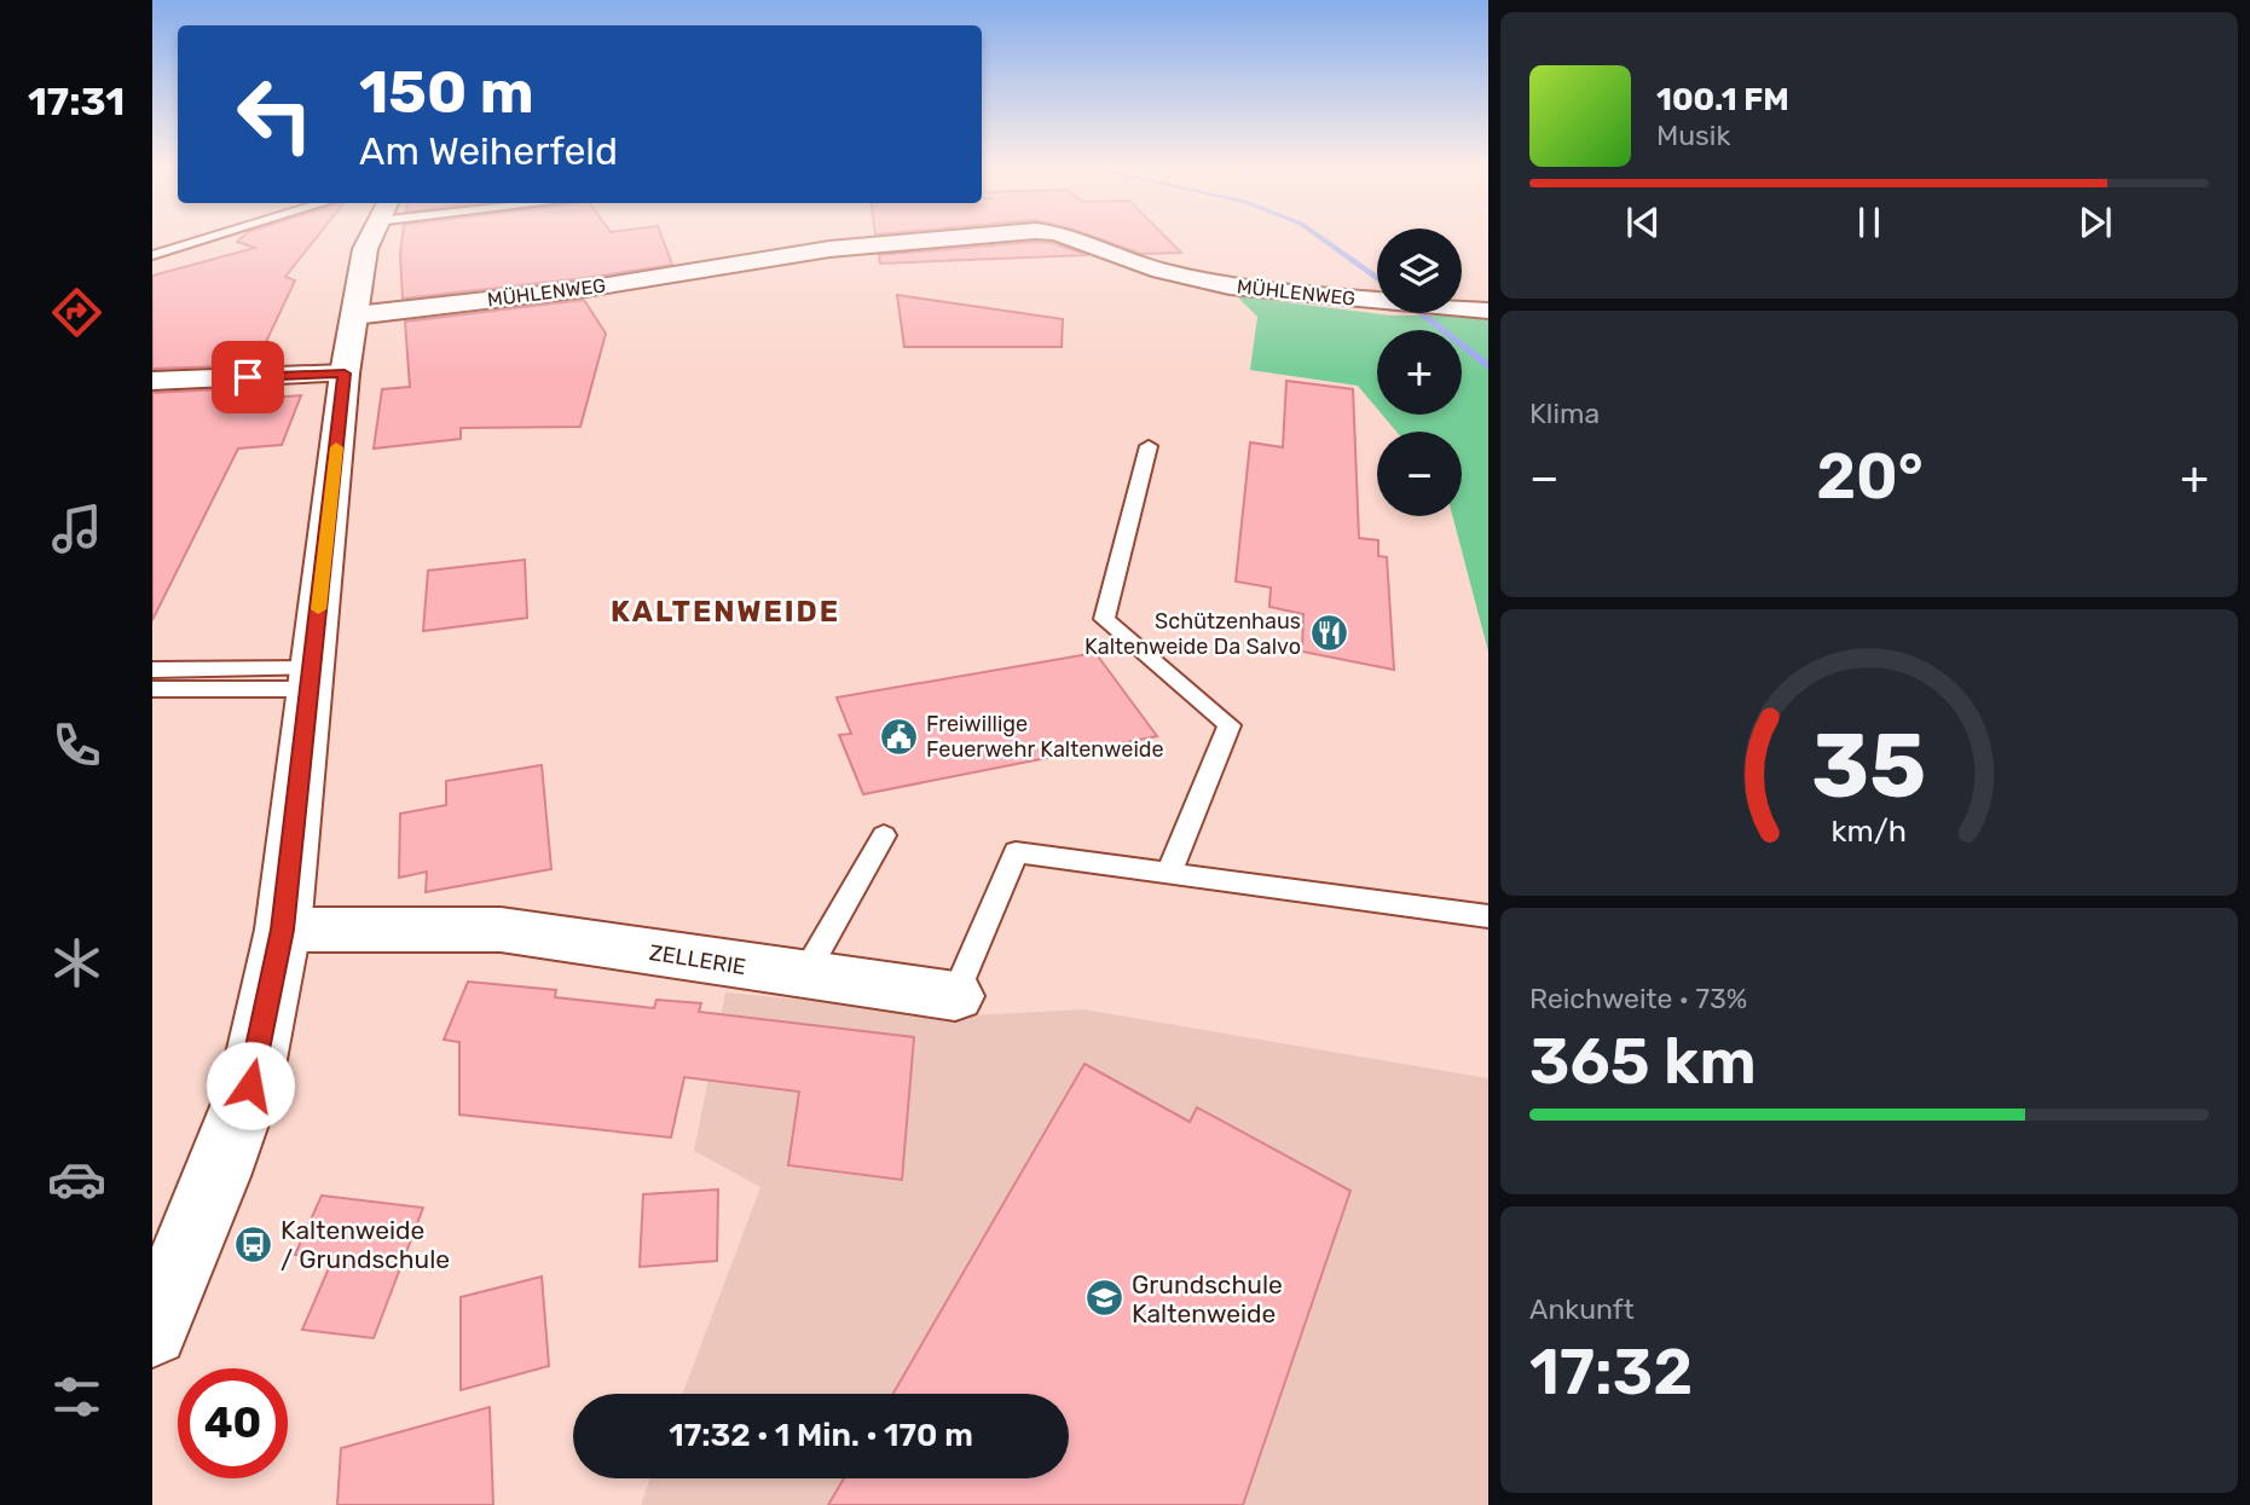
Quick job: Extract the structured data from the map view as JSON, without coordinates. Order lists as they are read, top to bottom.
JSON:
{
  "streets": {
    "street": ["MÜHLENWEG", "ZELLERIE"]
  },
  "districts": ["KALTENWEIDE"],
  "places": {
    "restaurant": ["Schützenhaus Kaltenweide Da Salvo"],
    "public building": ["Freiwillige Feuerwehr Kaltenweide"],
    "bus stop": ["Kaltenweide / Grundschule"],
    "school or university": ["Grundschule Kaltenweide"]
  },
  "page": {
    "tabs": "17:31",
    "turn": ["150 m", "Am Weiherfeld"],
    "song": ["100.1 FM", "Musik"],
    "map_buttons": ["+", "−"],
    "tile": [
      "Klima",
      ["Reichweite · 73%", "365 km"],
      ["Ankunft", "17:32"]
    ],
    "heat": ["−", "20°", "+"],
    "limit": "40",
    "trip": "17:32 · 1 Min. · 170 m",
    "gauge": ["35", "km/h"]
  }
}
